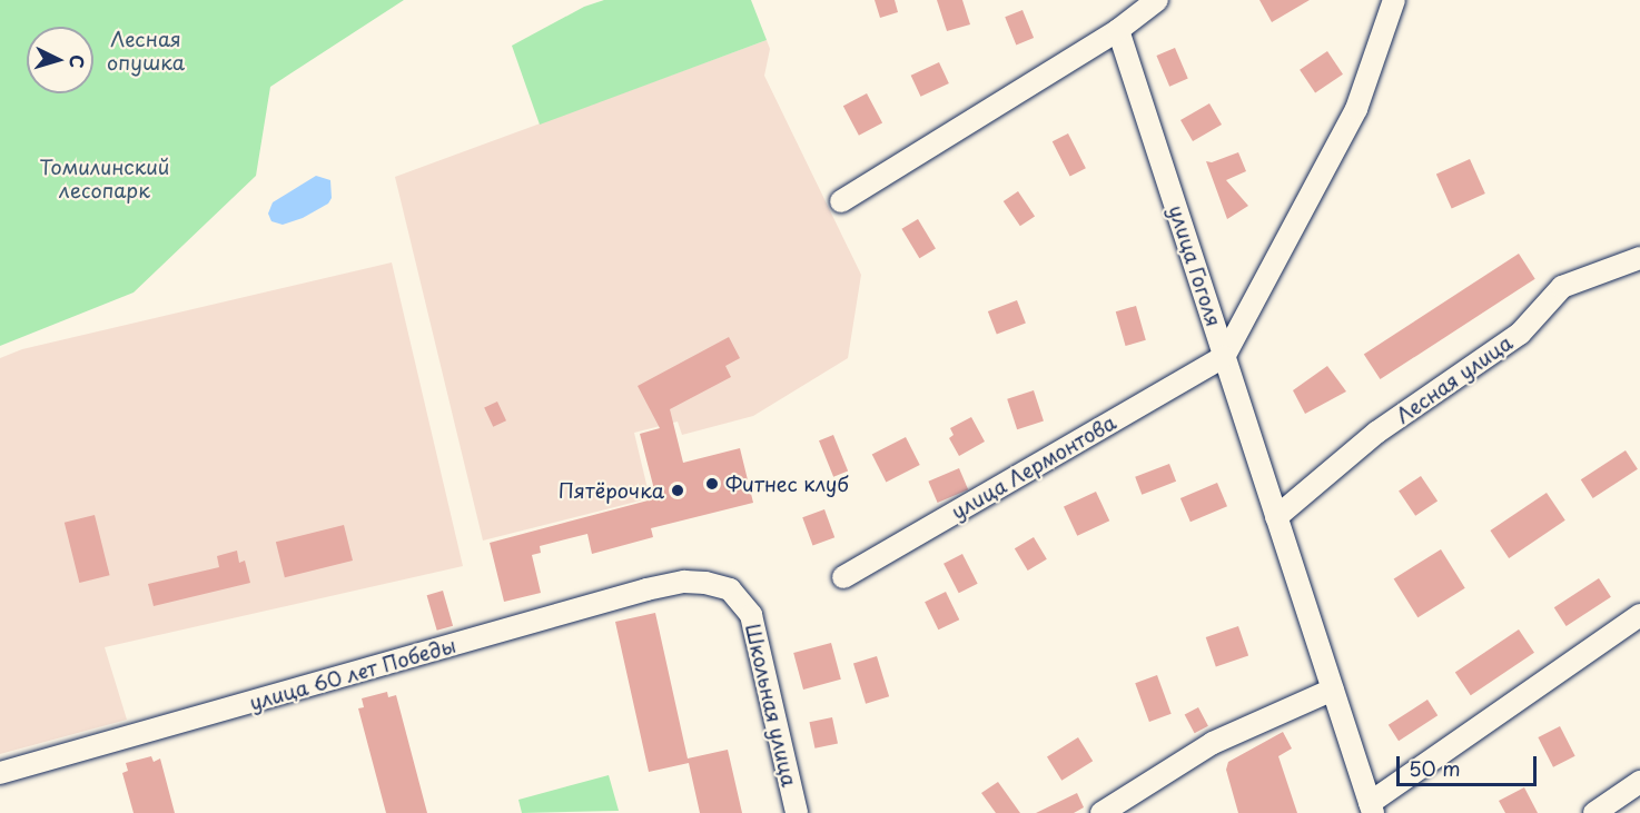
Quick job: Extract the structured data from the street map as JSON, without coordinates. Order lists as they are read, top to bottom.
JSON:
{
  "streets": {
    "street": [
      "улица Гоголя",
      "Лесная улица",
      "улица Лермонтова",
      "улица 60 лет Победы",
      "Школьная улица"
    ]
  },
  "crossings": [
    ["улица Гоголя", "Лесная улица"],
    ["улица Гоголя", "улица Лермонтова"],
    ["улица 60 лет Победы", "Школьная улица"]
  ],
  "parks": ["Лесная опушка", "Томилинский лесопарк"],
  "places": ["Фитнес клуб", "Пятёрочка"],
  "scale_bar": "50 m",
  "north": "right"
}
